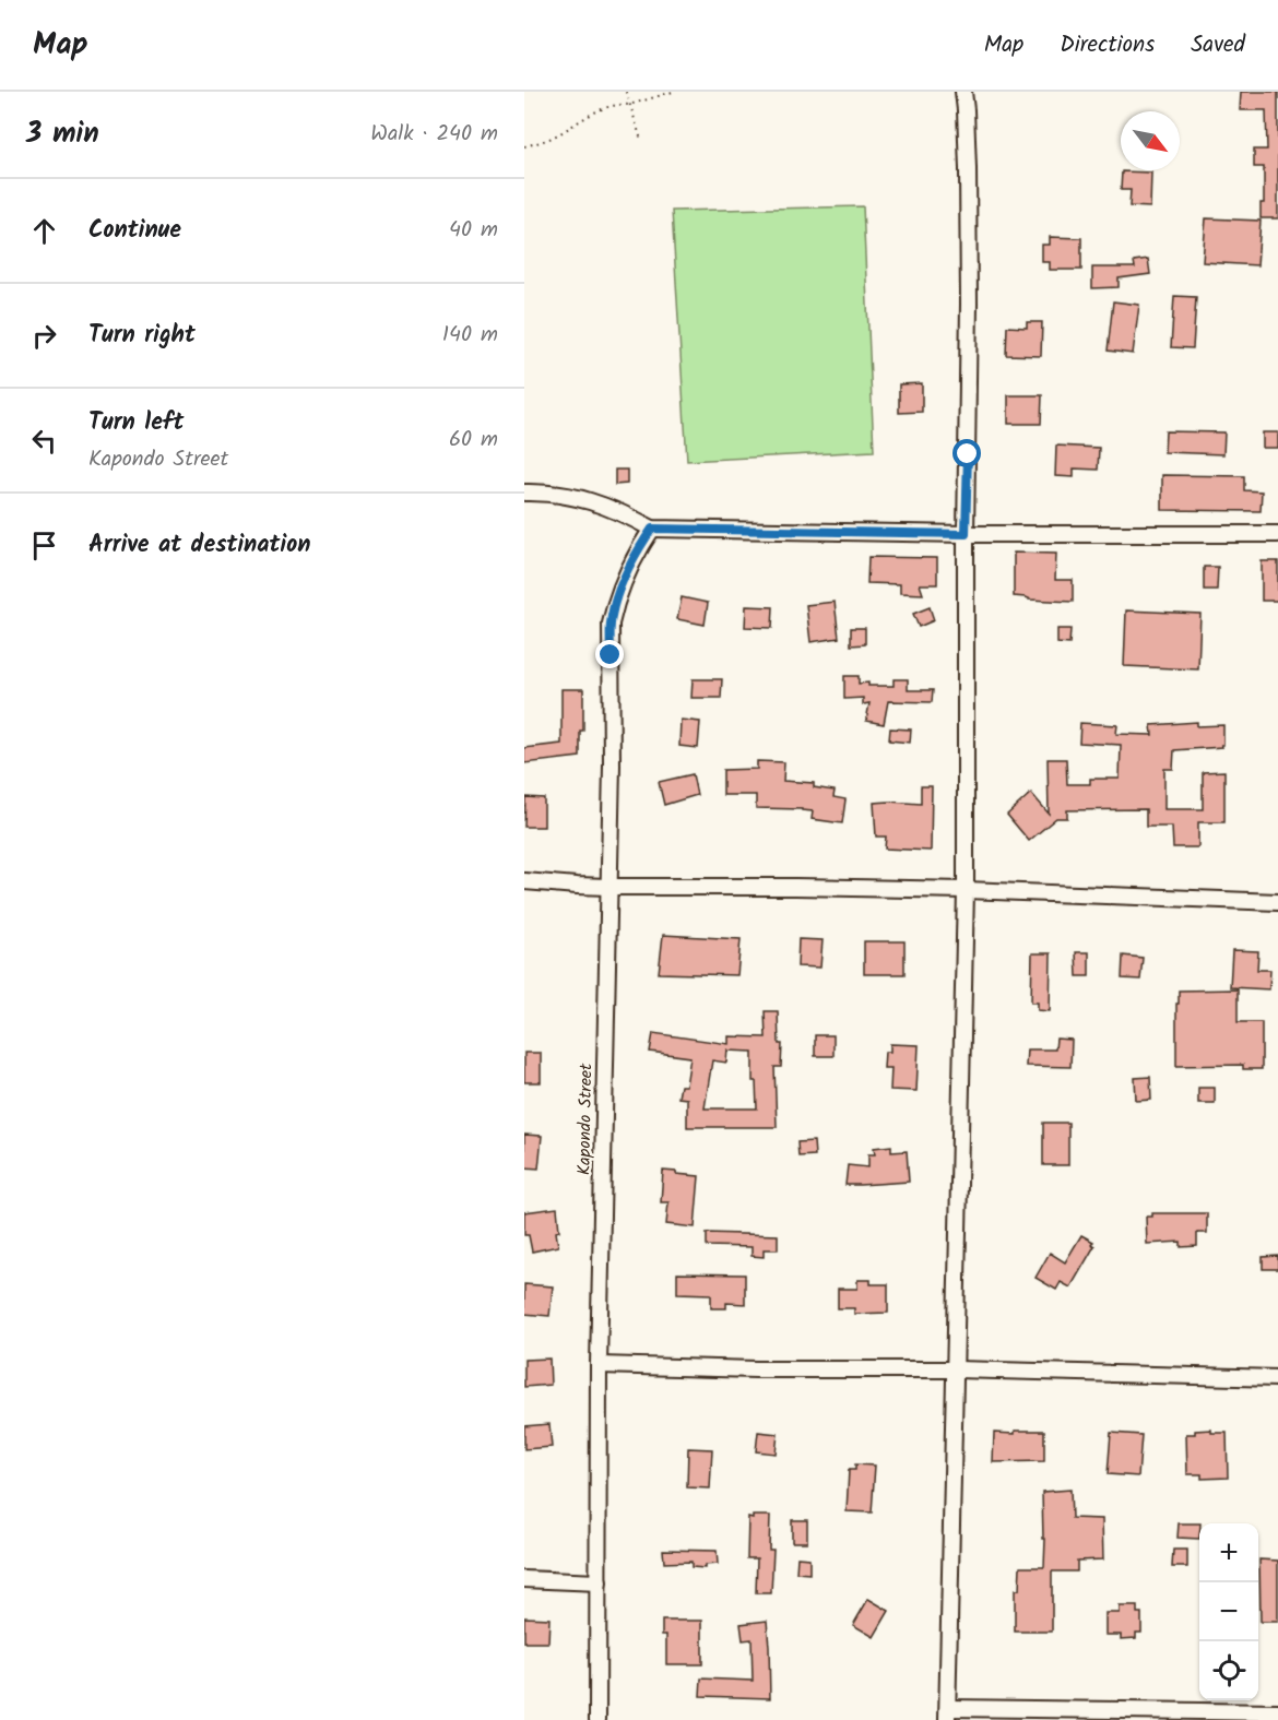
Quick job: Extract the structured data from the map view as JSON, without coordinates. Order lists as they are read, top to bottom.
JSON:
{
  "streets": {
    "street": ["Kapondo Street"]
  },
  "north": "bottom right",
  "page": {
    "header": "Map",
    "nav": ["Map", "Directions", "Saved"],
    "heading": ["3 min", "Walk · 240 m"],
    "list": [
      ["Continue", "40 m"],
      ["Turn right", "140 m"],
      ["Turn left", "Kapondo Street", "60 m"],
      "Arrive at destination"
    ],
    "map_buttons": ["+", "−"]
  }
}
